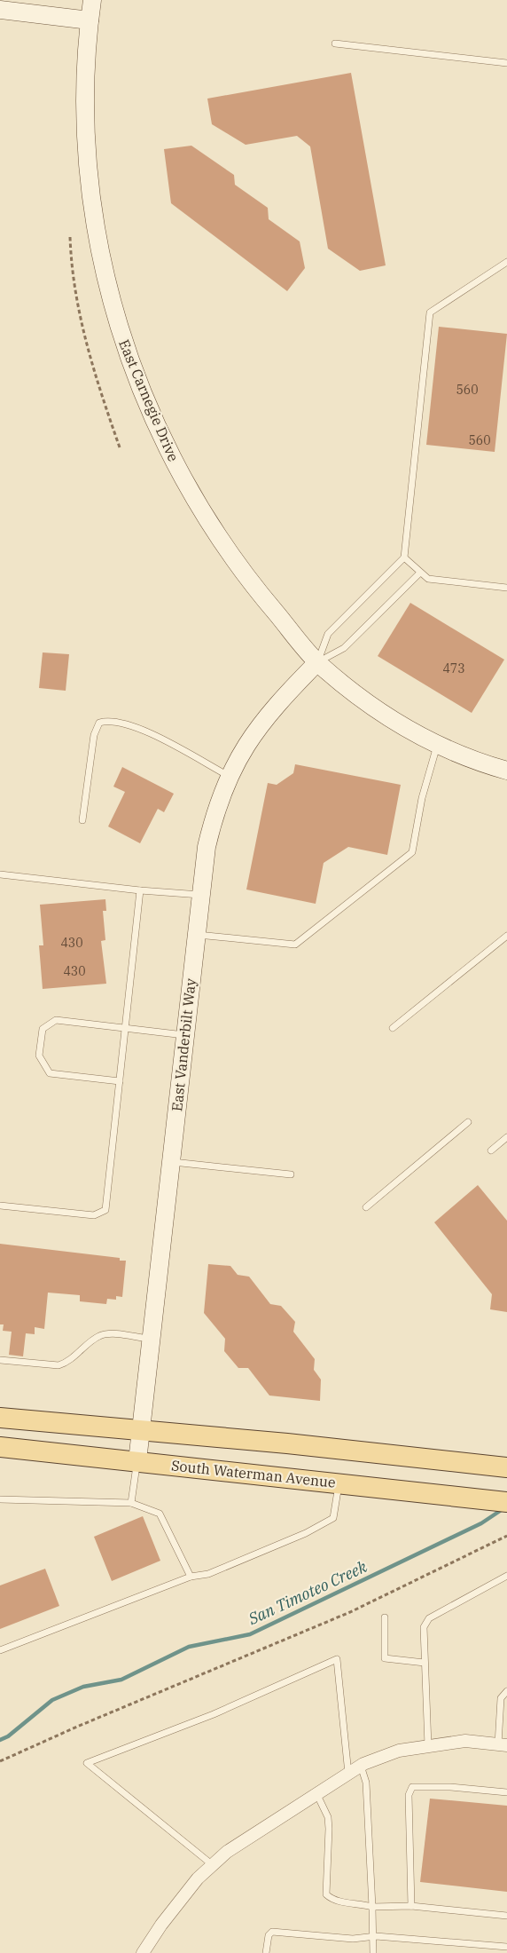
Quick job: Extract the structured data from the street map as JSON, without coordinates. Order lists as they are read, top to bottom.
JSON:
{
  "streets": {
    "main road": ["South Waterman Avenue"],
    "street": ["East Carnegie Drive", "East Vanderbilt Way"]
  },
  "crossings": [
    ["East Carnegie Drive", "East Vanderbilt Way"],
    ["East Vanderbilt Way", "South Waterman Avenue"]
  ],
  "water": ["San Timoteo Creek"],
  "house_numbers": [
    "560",
    "560",
    "473",
    "430",
    "430"
  ]
}
